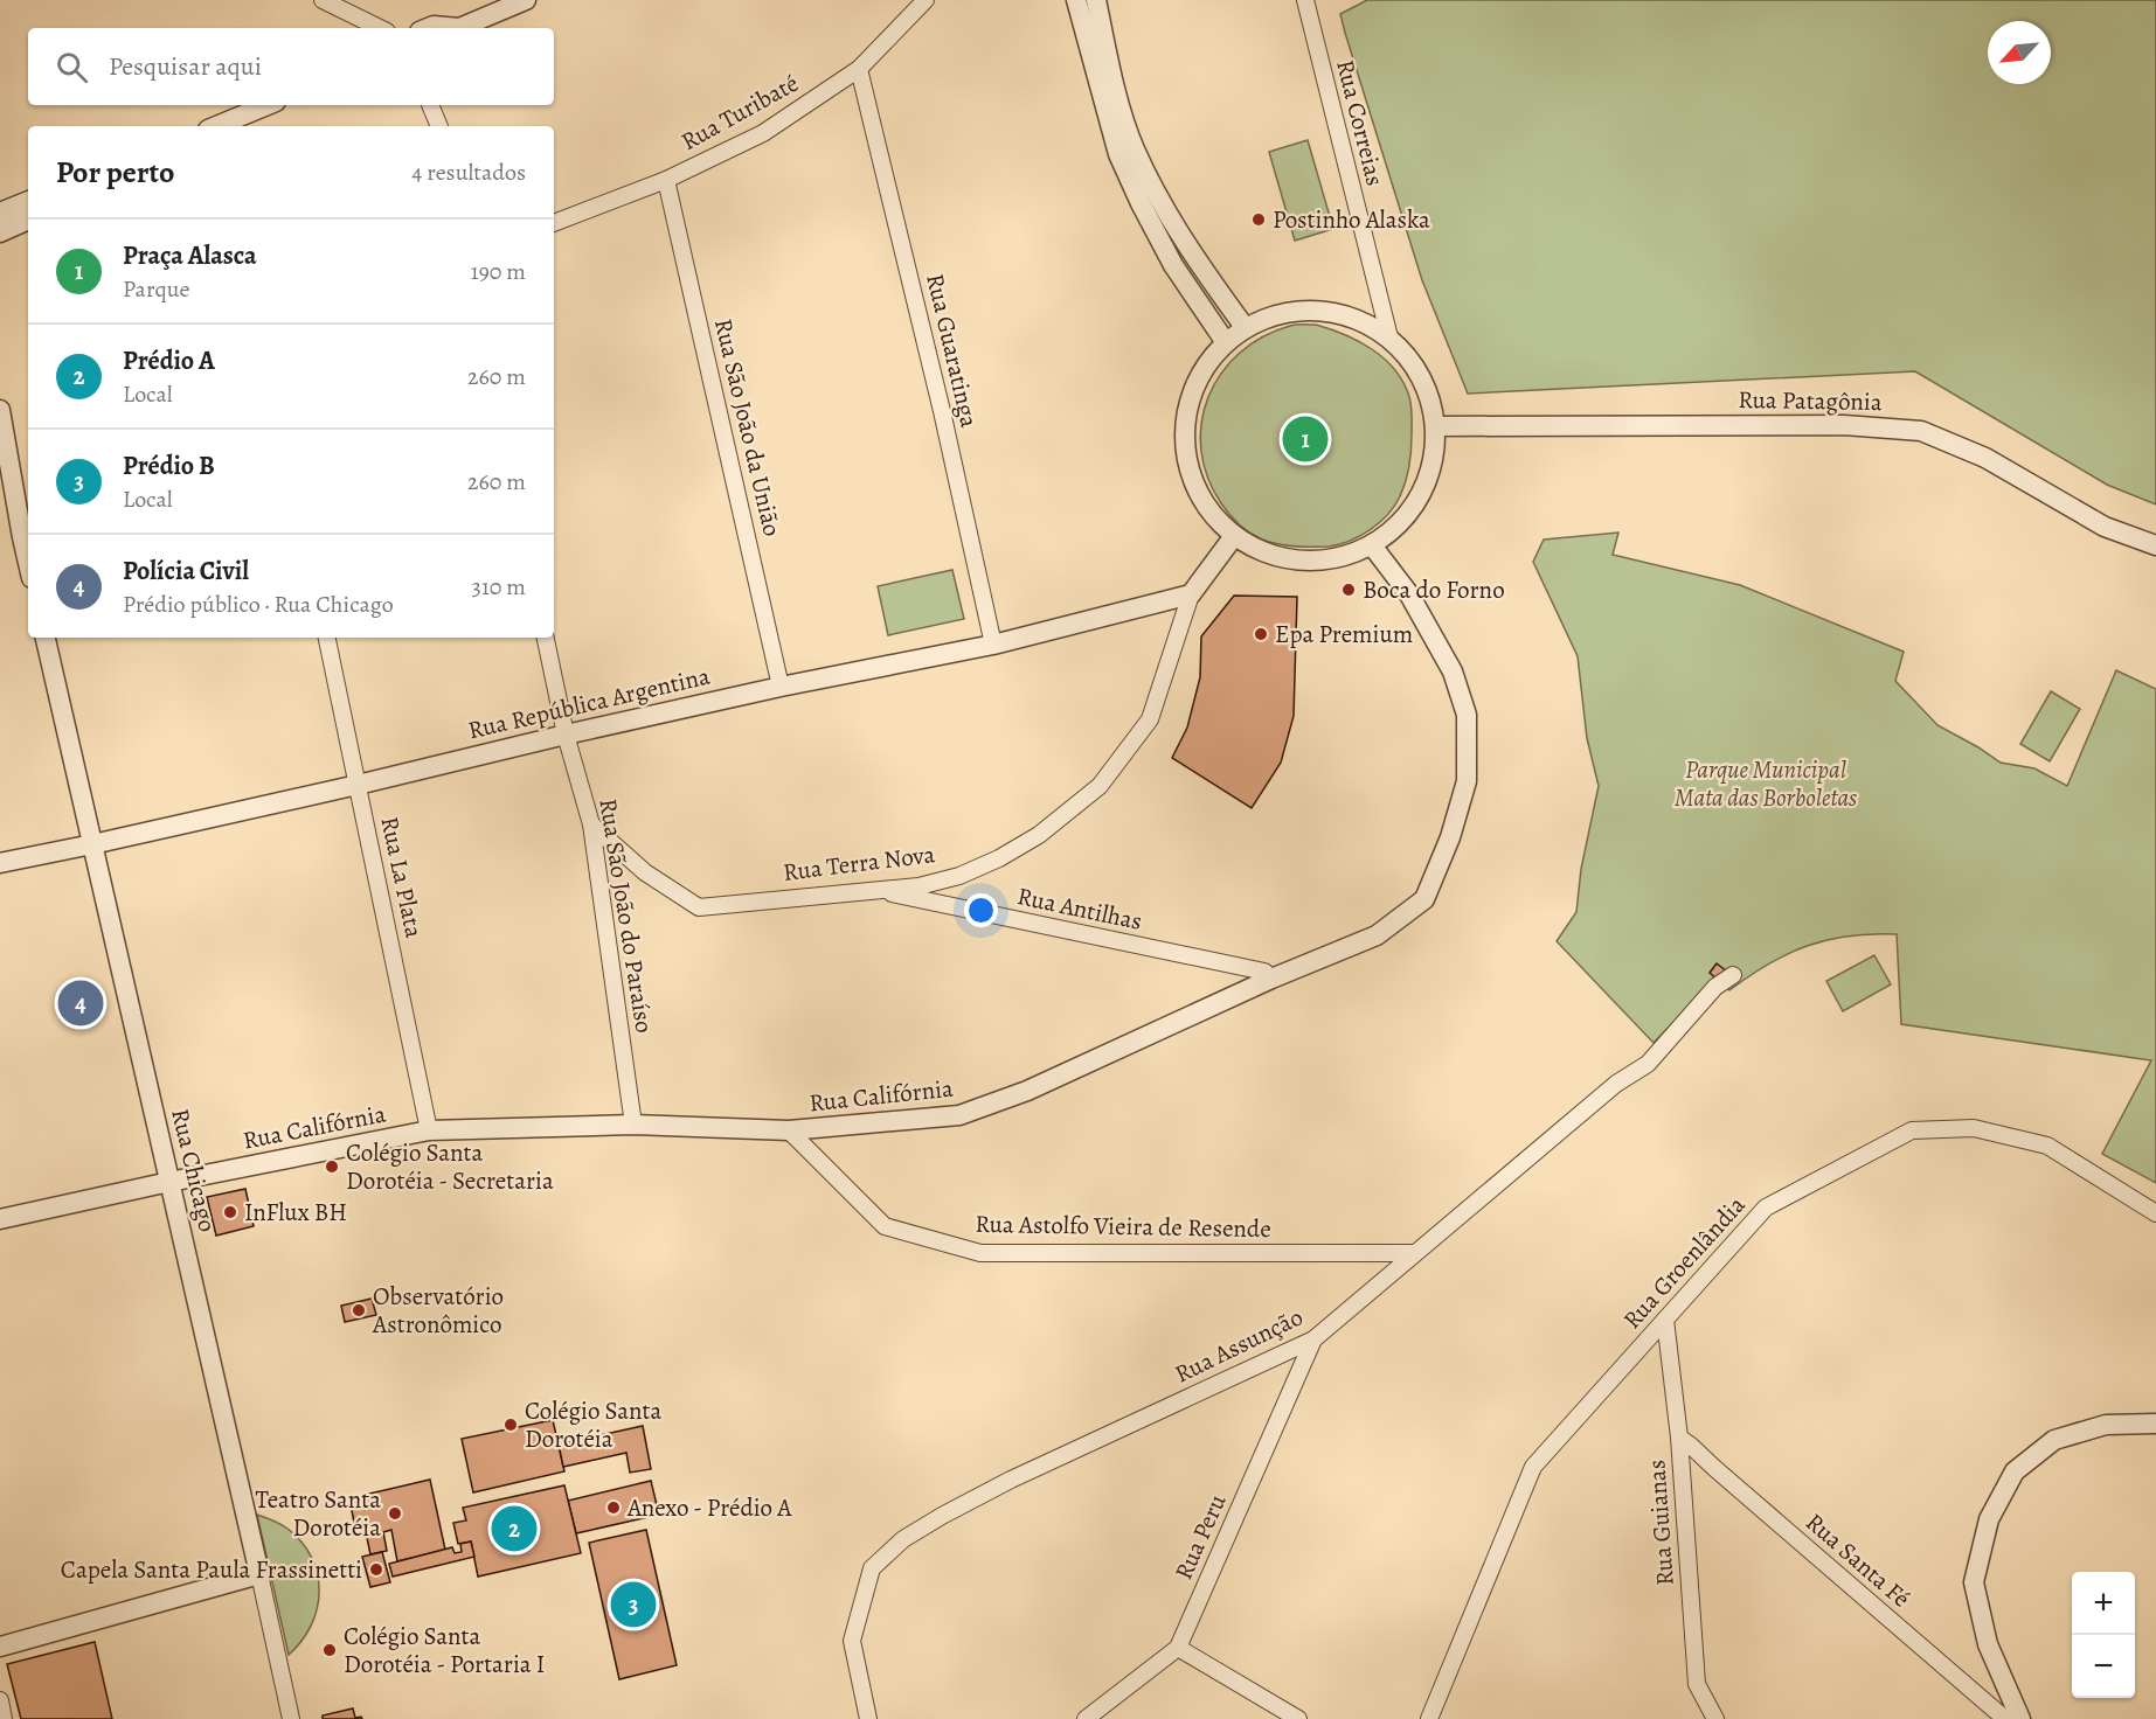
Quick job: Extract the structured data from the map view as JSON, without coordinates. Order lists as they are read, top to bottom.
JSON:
{
  "streets": {
    "street": [
      "Rua Turibaté",
      "Rua Correias",
      "Rua Guaratinga",
      "Rua Patagônia",
      "Rua São João da União",
      "Rua República Argentina",
      "Rua Terra Nova",
      "Rua La Plata",
      "Rua Antilhas",
      "Rua São João do Paraíso",
      "Rua Califórnia",
      "Rua Chicago",
      "Rua Astolfo Vieira de Resende",
      "Rua Groenlândia",
      "Rua Assunção",
      "Rua Guianas",
      "Rua Peru",
      "Rua Santa Fé"
    ]
  },
  "crossings": [
    ["Rua Turibaté", "Rua Guaratinga"],
    ["Rua Turibaté", "Rua São João da União"],
    ["Rua Guaratinga", "Rua República Argentina"],
    ["Rua São João da União", "Rua República Argentina"],
    ["Rua República Argentina", "Rua Terra Nova"],
    ["Rua República Argentina", "Rua La Plata"],
    ["Rua República Argentina", "Rua São João do Paraíso"],
    ["Rua República Argentina", "Rua Chicago"],
    ["Rua Terra Nova", "Rua Antilhas"],
    ["Rua Terra Nova", "Rua São João do Paraíso"],
    ["Rua La Plata", "Rua Califórnia"],
    ["Rua Antilhas", "Rua Califórnia"],
    ["Rua São João do Paraíso", "Rua Califórnia"],
    ["Rua Califórnia", "Rua Chicago"],
    ["Rua Califórnia", "Rua Astolfo Vieira de Resende"],
    ["Rua Astolfo Vieira de Resende", "Rua Assunção"],
    ["Rua Groenlândia", "Rua Guianas"],
    ["Rua Assunção", "Rua Peru"],
    ["Rua Guianas", "Rua Santa Fé"]
  ],
  "parks": ["Parque Municipal Mata das Borboletas"],
  "places": [
    "Postinho Alaska",
    "Boca do Forno",
    "Epa Premium",
    "Colégio Santa Dorotéia - Secretaria",
    "InFlux BH",
    "Observatório Astronômico",
    "Colégio Santa Dorotéia",
    "Anexo - Prédio A",
    "Teatro Santa Dorotéia",
    "Capela Santa Paula Frassinetti",
    "Colégio Santa Dorotéia - Portaria I"
  ],
  "north": "bottom left",
  "page": {
    "search": "Pesquisar aqui",
    "heading": ["Por perto", "4 resultados"],
    "list": [
      {
        "mark": "1",
        "name": "Praça Alasca",
        "note": "Parque",
        "value": "190 m"
      },
      {
        "mark": "2",
        "name": "Prédio A",
        "note": "Local",
        "value": "260 m"
      },
      {
        "mark": "3",
        "name": "Prédio B",
        "note": "Local",
        "value": "260 m"
      },
      {
        "mark": "4",
        "name": "Polícia Civil",
        "note": "Prédio público · Rua Chicago",
        "value": "310 m"
      }
    ],
    "pins": [
      "1",
      "4",
      "2",
      "3"
    ],
    "map_buttons": ["+", "−"]
  }
}
